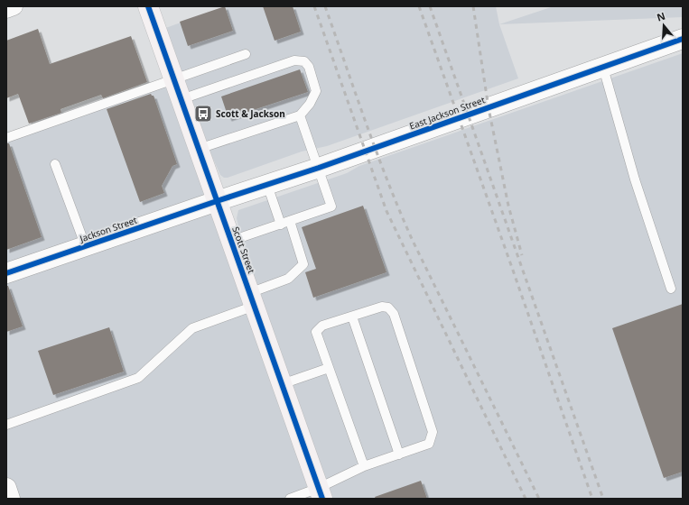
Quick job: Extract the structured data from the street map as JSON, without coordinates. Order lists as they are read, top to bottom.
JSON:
{
  "streets": {
    "main road": ["Scott Street"],
    "street": ["East Jackson Street", "Jackson Street"]
  },
  "crossings": [
    ["East Jackson Street", "Jackson Street"],
    ["East Jackson Street", "Scott Street"],
    ["Jackson Street", "Scott Street"]
  ],
  "places": {
    "bus stop": ["Scott & Jackson"]
  },
  "north": "top"
}
